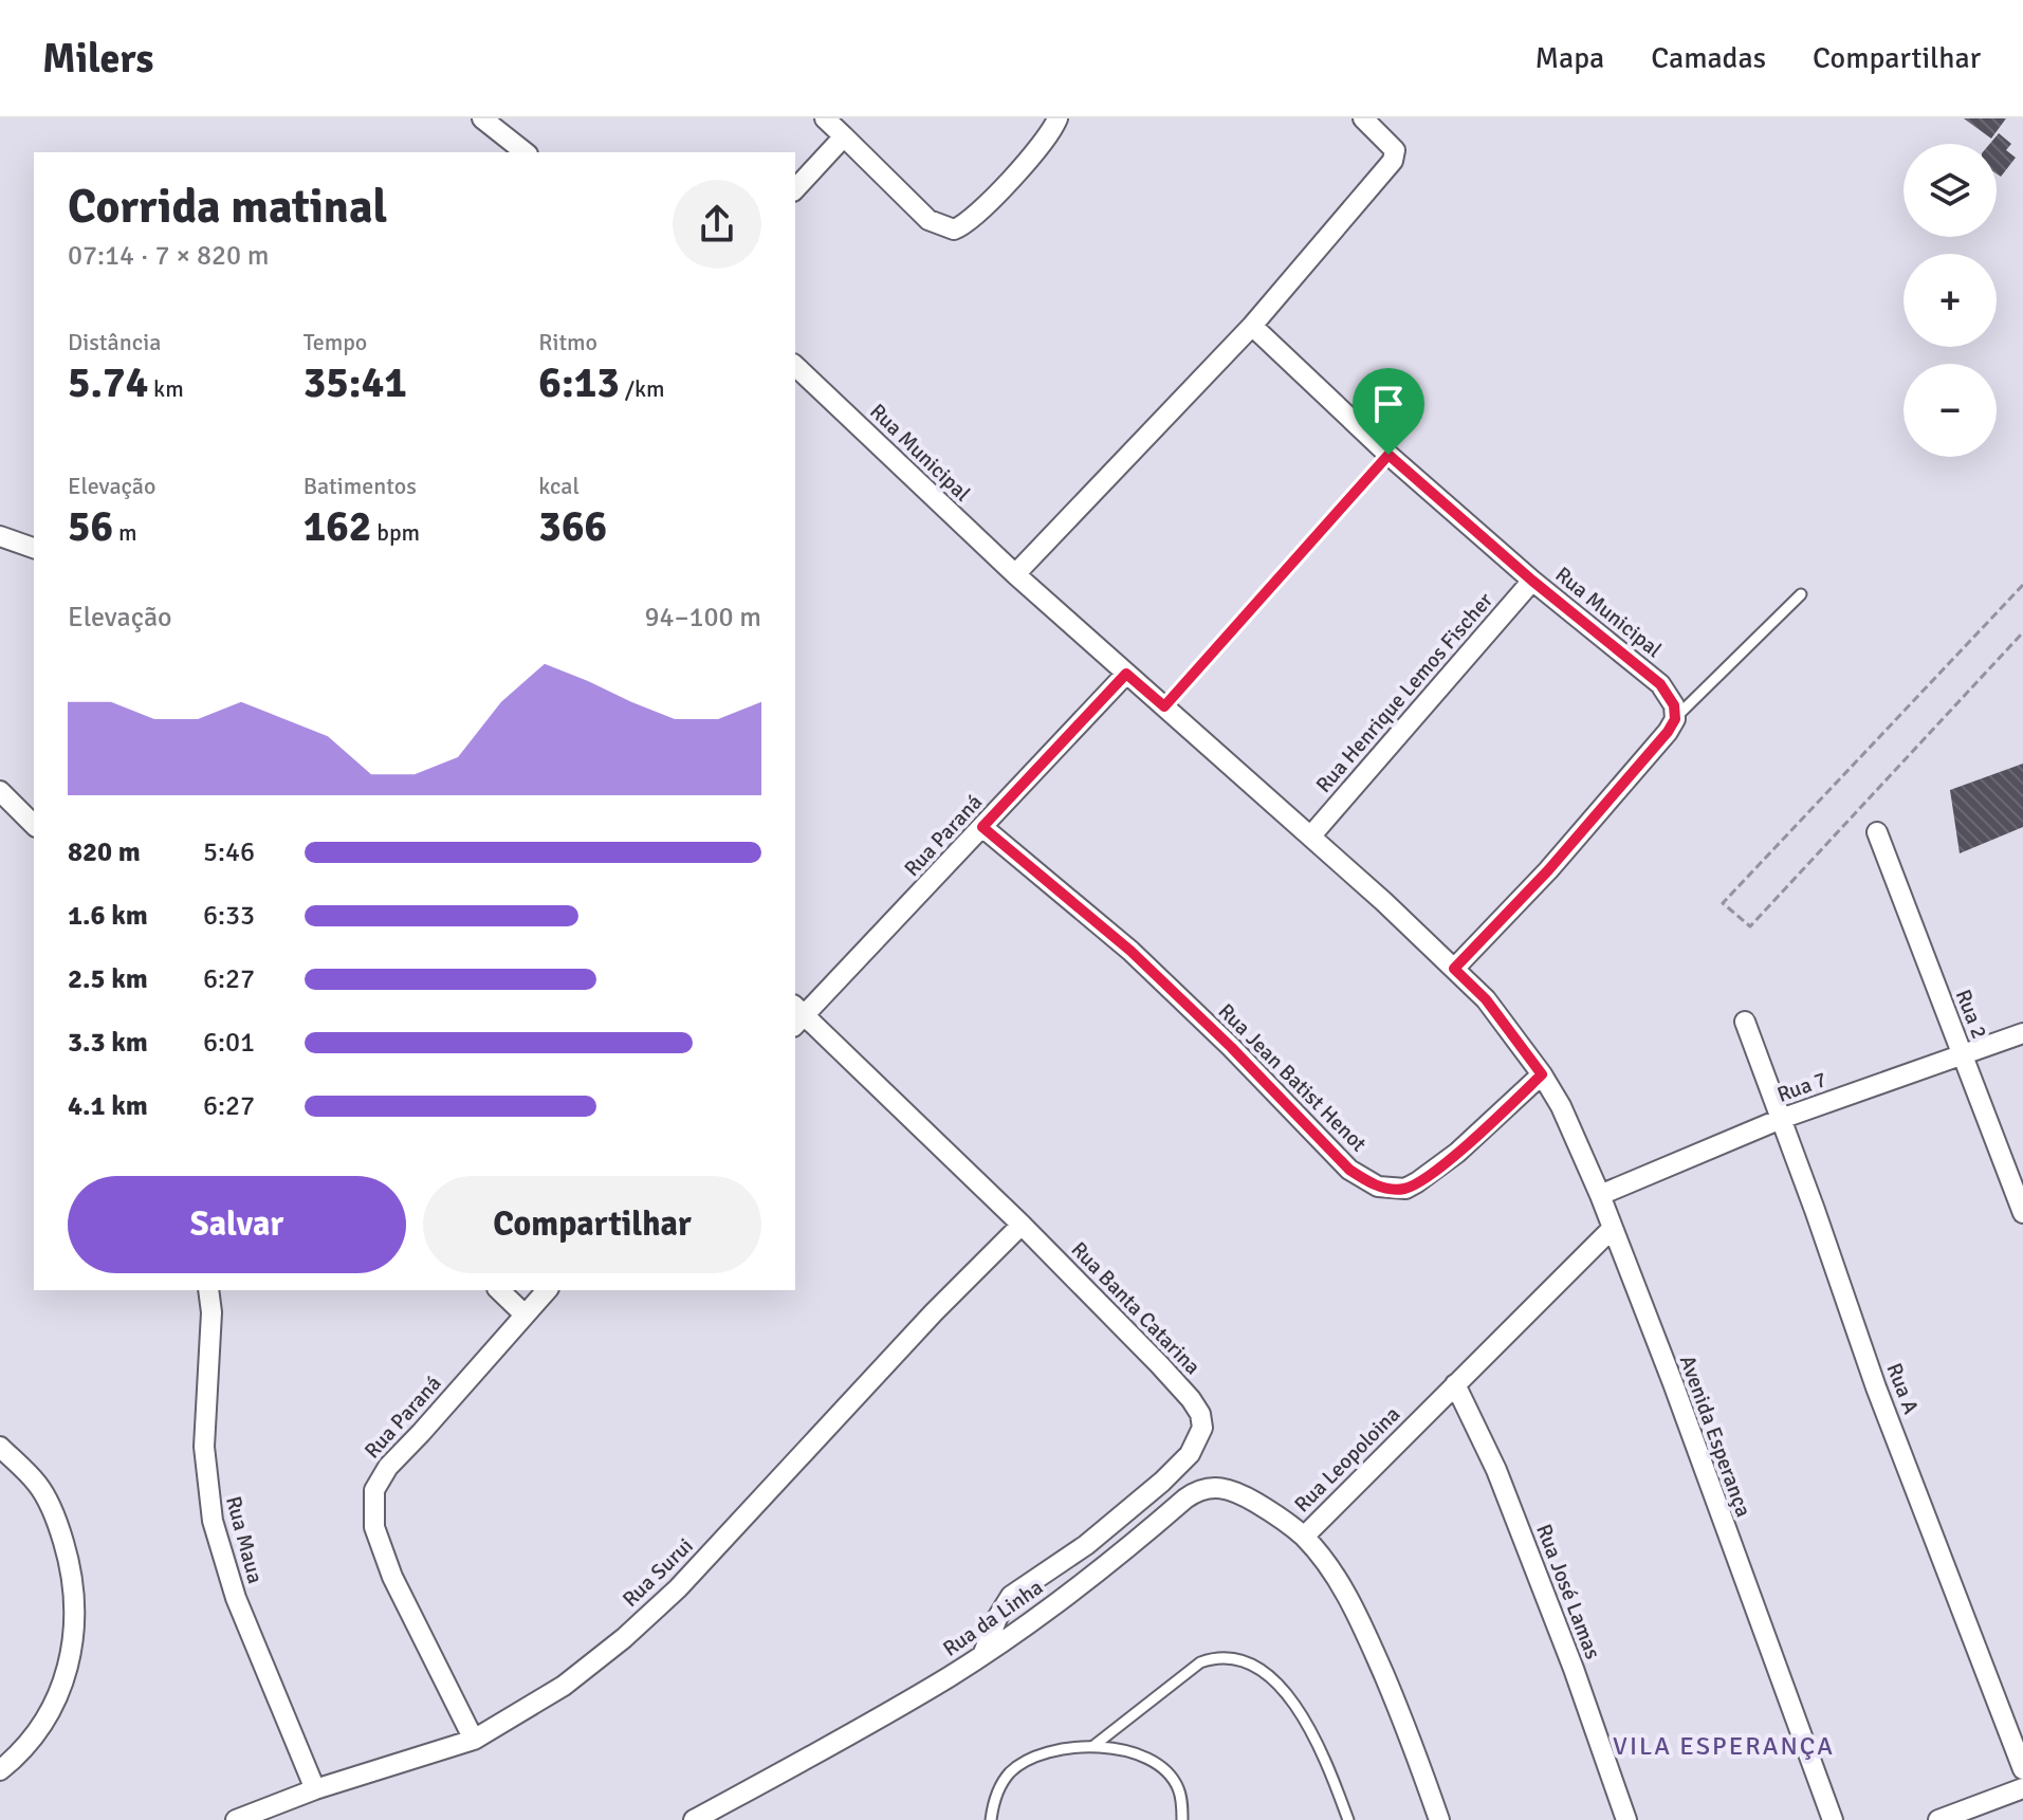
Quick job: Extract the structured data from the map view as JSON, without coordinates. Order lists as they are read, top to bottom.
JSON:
{
  "streets": {
    "street": [
      "Rua Municipal",
      "Rua Henrique Lemos Fischer",
      "Rua Paraná",
      "Rua 2",
      "Rua Jean Batist Henot",
      "Rua 7",
      "Rua Banta Catarina",
      "Rua A",
      "Avenida Esperança",
      "Rua Leopoloina",
      "Rua Maua",
      "Rua Surui",
      "Rua José Lamas",
      "Rua da Linha"
    ]
  },
  "crossings": [
    ["Rua Municipal", "Rua Henrique Lemos Fischer"],
    ["Rua Municipal", "Rua Paraná"],
    ["Rua Municipal", "Rua Jean Batist Henot"],
    ["Rua Municipal", "Avenida Esperança"],
    ["Rua Paraná", "Rua Jean Batist Henot"],
    ["Rua Paraná", "Rua Banta Catarina"],
    ["Rua Paraná", "Rua Surui"],
    ["Rua 2", "Rua 7"],
    ["Rua Jean Batist Henot", "Avenida Esperança"],
    ["Rua 7", "Rua A"],
    ["Rua 7", "Avenida Esperança"],
    ["Rua Banta Catarina", "Rua Surui"],
    ["Rua Banta Catarina", "Rua da Linha"],
    ["Avenida Esperança", "Rua Leopoloina"],
    ["Rua Leopoloina", "Rua José Lamas"],
    ["Rua Leopoloina", "Rua da Linha"],
    ["Rua Maua", "Rua Surui"]
  ],
  "districts": ["VILA ESPERANÇA"],
  "page": {
    "header": "Milers",
    "nav": ["Mapa", "Camadas", "Compartilhar"],
    "map_buttons": ["+", "−"],
    "heading": ["Corrida matinal", "07:14 · 7 × 820 m"],
    "stats": [
      ["Distância", "5.74 km"],
      ["Tempo", "35:41"],
      ["Ritmo", "6:13 /km"],
      ["Elevação", "56 m"],
      ["Batimentos", "162 bpm"],
      ["kcal", "366"]
    ],
    "chart": ["Elevação", "94–100 m"],
    "list": [
      {
        "name": "820 m",
        "note": "5:46"
      },
      {
        "name": "1.6 km",
        "note": "6:33"
      },
      {
        "name": "2.5 km",
        "note": "6:27"
      },
      {
        "name": "3.3 km",
        "note": "6:01"
      },
      {
        "name": "4.1 km",
        "note": "6:27"
      }
    ],
    "buttons": ["Salvar", "Compartilhar"]
  }
}
